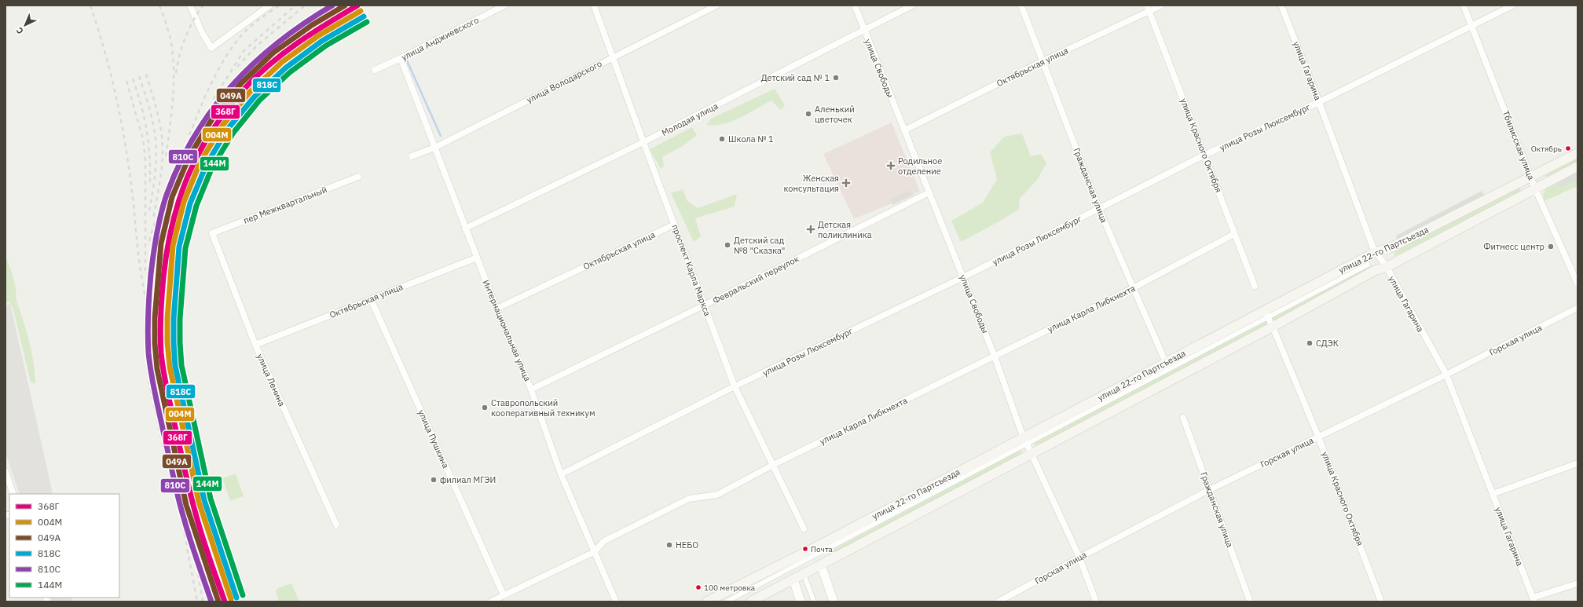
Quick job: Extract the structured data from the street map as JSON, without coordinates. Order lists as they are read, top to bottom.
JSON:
{
  "streets": {
    "main road": ["улица 22-го Партсъезда"],
    "street": [
      "улица Анджиевского",
      "Октябрьская улица",
      "улица Свободы",
      "улица Гагарина",
      "улица Володарского",
      "Молодая улица",
      "улица Розы Люксембург",
      "улица Красного Октября",
      "Тбилисская улица",
      "Гражданская улица",
      "пер Межквартальный",
      "проспект Карла Маркса",
      "Февральский переулок",
      "улица Карла Либкнехта",
      "Интернациональная улица",
      "Горская улица",
      "улица Ленина",
      "улица Пушкина"
    ]
  },
  "crossings": [
    ["улица Анджиевского", "Интернациональная улица"],
    ["Октябрьская улица", "улица Свободы"],
    ["Октябрьская улица", "улица Красного Октября"],
    ["Октябрьская улица", "Гражданская улица"],
    ["Октябрьская улица", "проспект Карла Маркса"],
    ["Октябрьская улица", "Интернациональная улица"],
    ["Октябрьская улица", "улица Ленина"],
    ["Октябрьская улица", "улица Пушкина"],
    ["улица Свободы", "Молодая улица"],
    ["улица Свободы", "улица Розы Люксембург"],
    ["улица Свободы", "улица 22-го Партсъезда"],
    ["улица Свободы", "Февральский переулок"],
    ["улица Свободы", "улица Карла Либкнехта"],
    ["улица Свободы", "Горская улица"],
    ["улица Гагарина", "улица Розы Люксембург"],
    ["улица Гагарина", "улица 22-го Партсъезда"],
    ["улица Гагарина", "Горская улица"],
    ["улица Володарского", "проспект Карла Маркса"],
    ["улица Володарского", "Интернациональная улица"],
    ["Молодая улица", "проспект Карла Маркса"],
    ["Молодая улица", "Интернациональная улица"],
    ["улица Розы Люксембург", "улица Красного Октября"],
    ["улица Розы Люксембург", "Тбилисская улица"],
    ["улица Розы Люксембург", "Гражданская улица"],
    ["улица Розы Люксембург", "проспект Карла Маркса"],
    ["улица Розы Люксембург", "Интернациональная улица"],
    ["улица Красного Октября", "улица 22-го Партсъезда"],
    ["улица Красного Октября", "улица Карла Либкнехта"],
    ["улица Красного Октября", "Горская улица"],
    ["Тбилисская улица", "улица 22-го Партсъезда"],
    ["Гражданская улица", "улица 22-го Партсъезда"],
    ["Гражданская улица", "улица Карла Либкнехта"],
    ["Гражданская улица", "Горская улица"],
    ["пер Межквартальный", "улица Ленина"],
    ["проспект Карла Маркса", "Февральский переулок"],
    ["проспект Карла Маркса", "улица Карла Либкнехта"],
    ["Февральский переулок", "Интернациональная улица"],
    ["улица Карла Либкнехта", "Интернациональная улица"],
    ["улица Карла Либкнехта", "улица Пушкина"]
  ],
  "places": {
    "other": [
      "Детский сад № 1",
      "Аленький цветочек",
      "Школа № 1",
      "Октябрь",
      "Детский сад №8 \"Сказка\"",
      "Фитнесс центр",
      "СДЭК",
      "Ставропольский кооперативный техникум",
      "филиал МГЭИ",
      "НЕБО",
      "Почта",
      "100 метровка"
    ],
    "health": ["Родильное отделение", "Женская консультация", "Детская поликлиника"]
  },
  "lines": [
    "transit line 368Г",
    "transit line 049А",
    "transit line 810С",
    "transit line 004М",
    "transit line 818С",
    "transit line 144М"
  ],
  "legend": [
    "368Г",
    "004М",
    "049А",
    "818С",
    "810С",
    "144М"
  ],
  "north": "bottom left"
}
